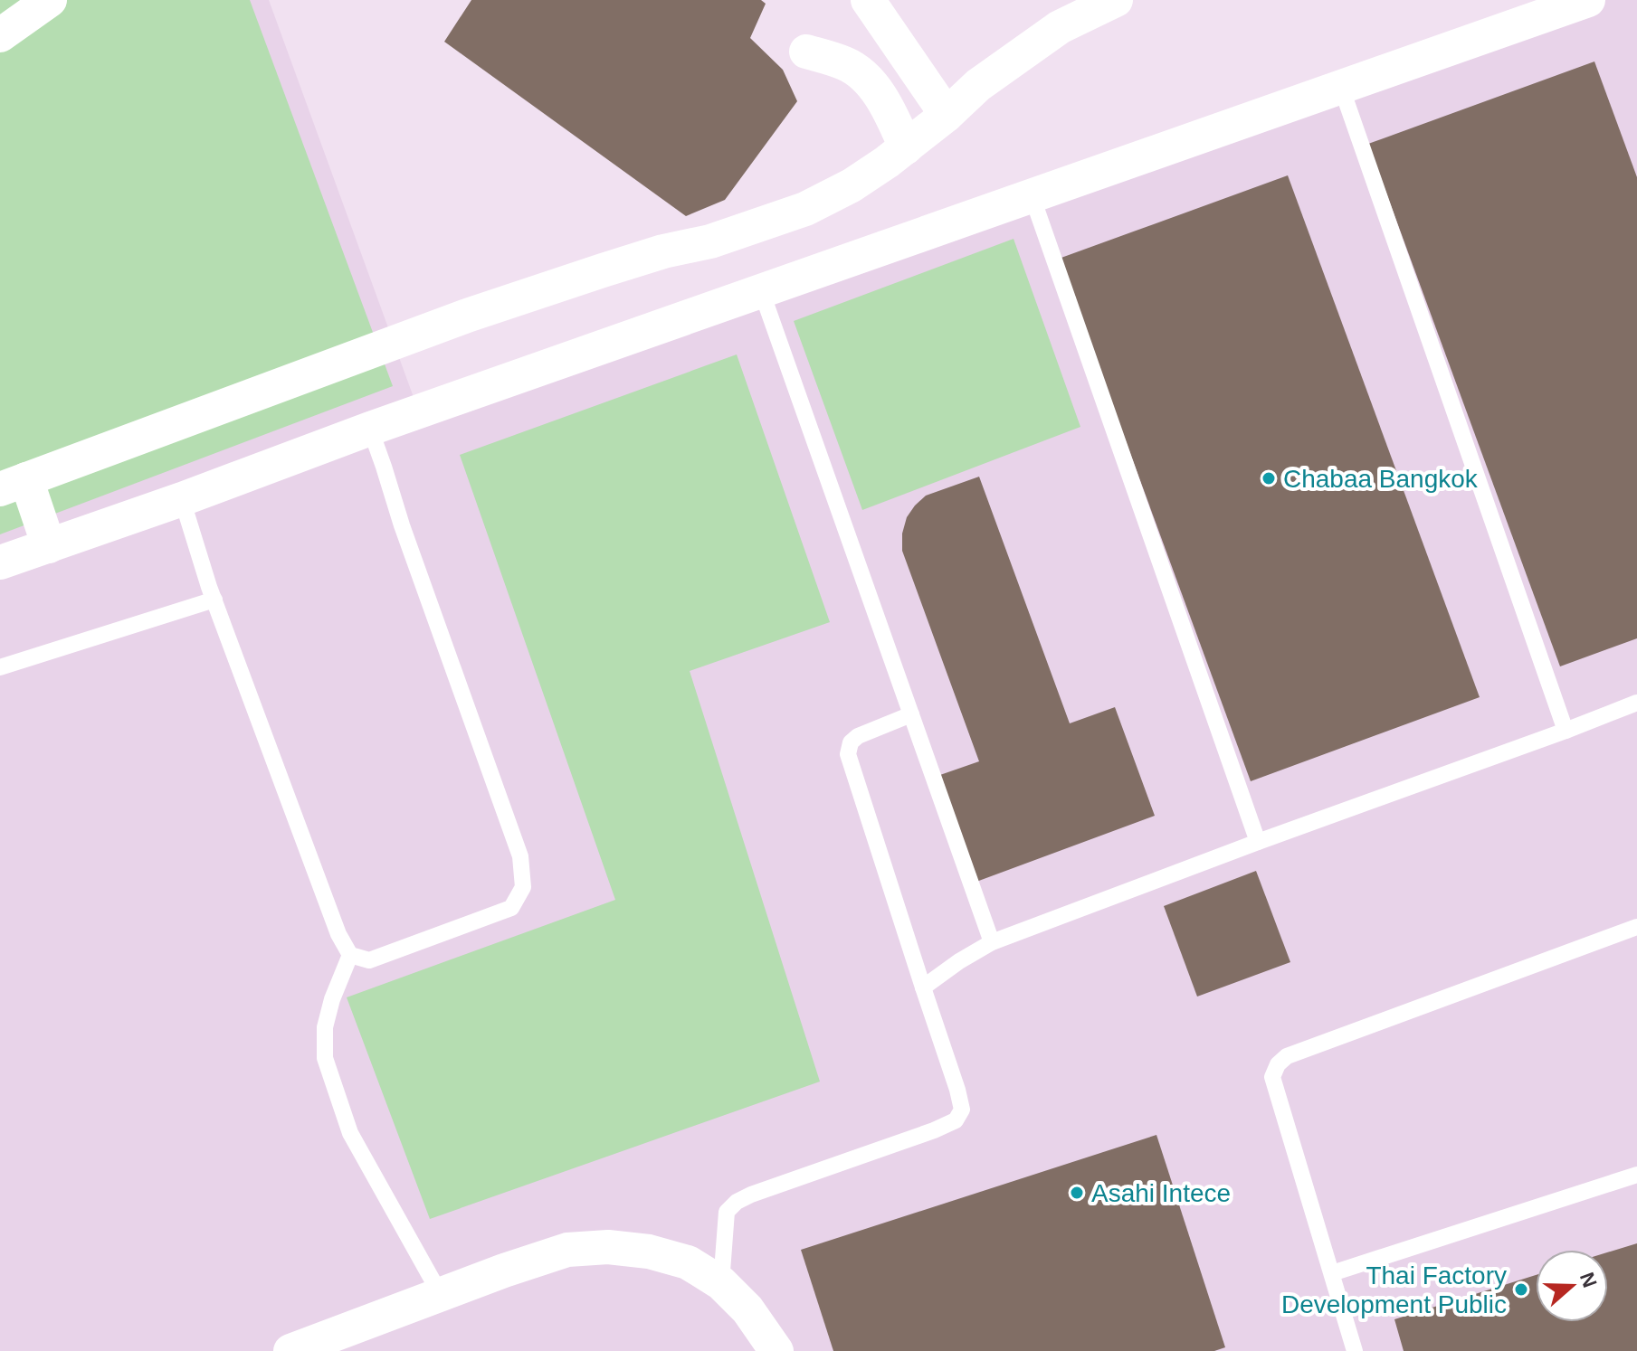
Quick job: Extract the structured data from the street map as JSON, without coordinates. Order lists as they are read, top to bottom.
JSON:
{
  "places": ["Chabaa Bangkok", "Asahi Intece", "Thai Factory Development Public"],
  "north": "right"
}
